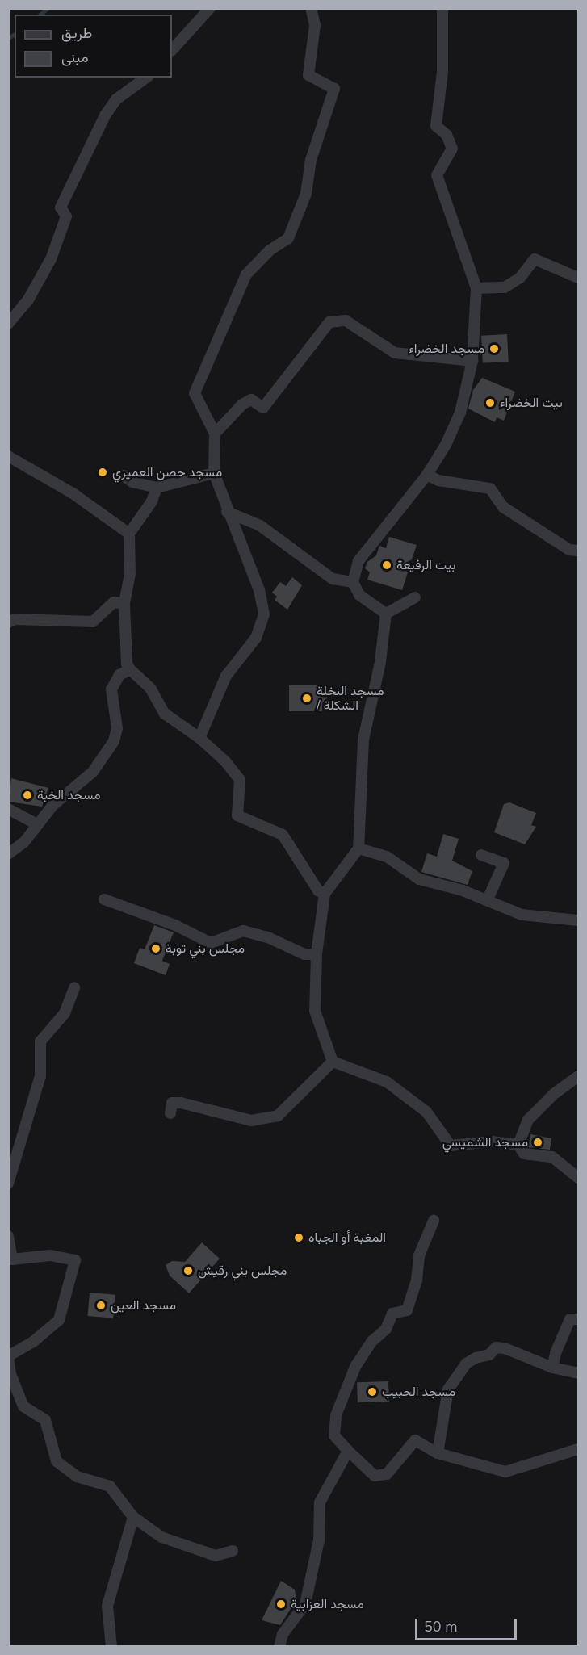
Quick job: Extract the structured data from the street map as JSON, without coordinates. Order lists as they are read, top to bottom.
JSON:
{
  "places": [
    "مسجد الخضراء",
    "بيت الخضراء",
    "مسجد حصن العميري",
    "بيت الرفيعة",
    "مسجد النخلة / الشكلة",
    "مسجد الخبة",
    "مجلس بني توبة",
    "مسجد الشميسي",
    "المغبة أو الجباه",
    "مجلس بني رقيش",
    "مسجد العين",
    "مسجد الحبيب",
    "مسجد العزابية"
  ],
  "legend": ["طريق", "مبنى"],
  "scale_bar": "50 m"
}
